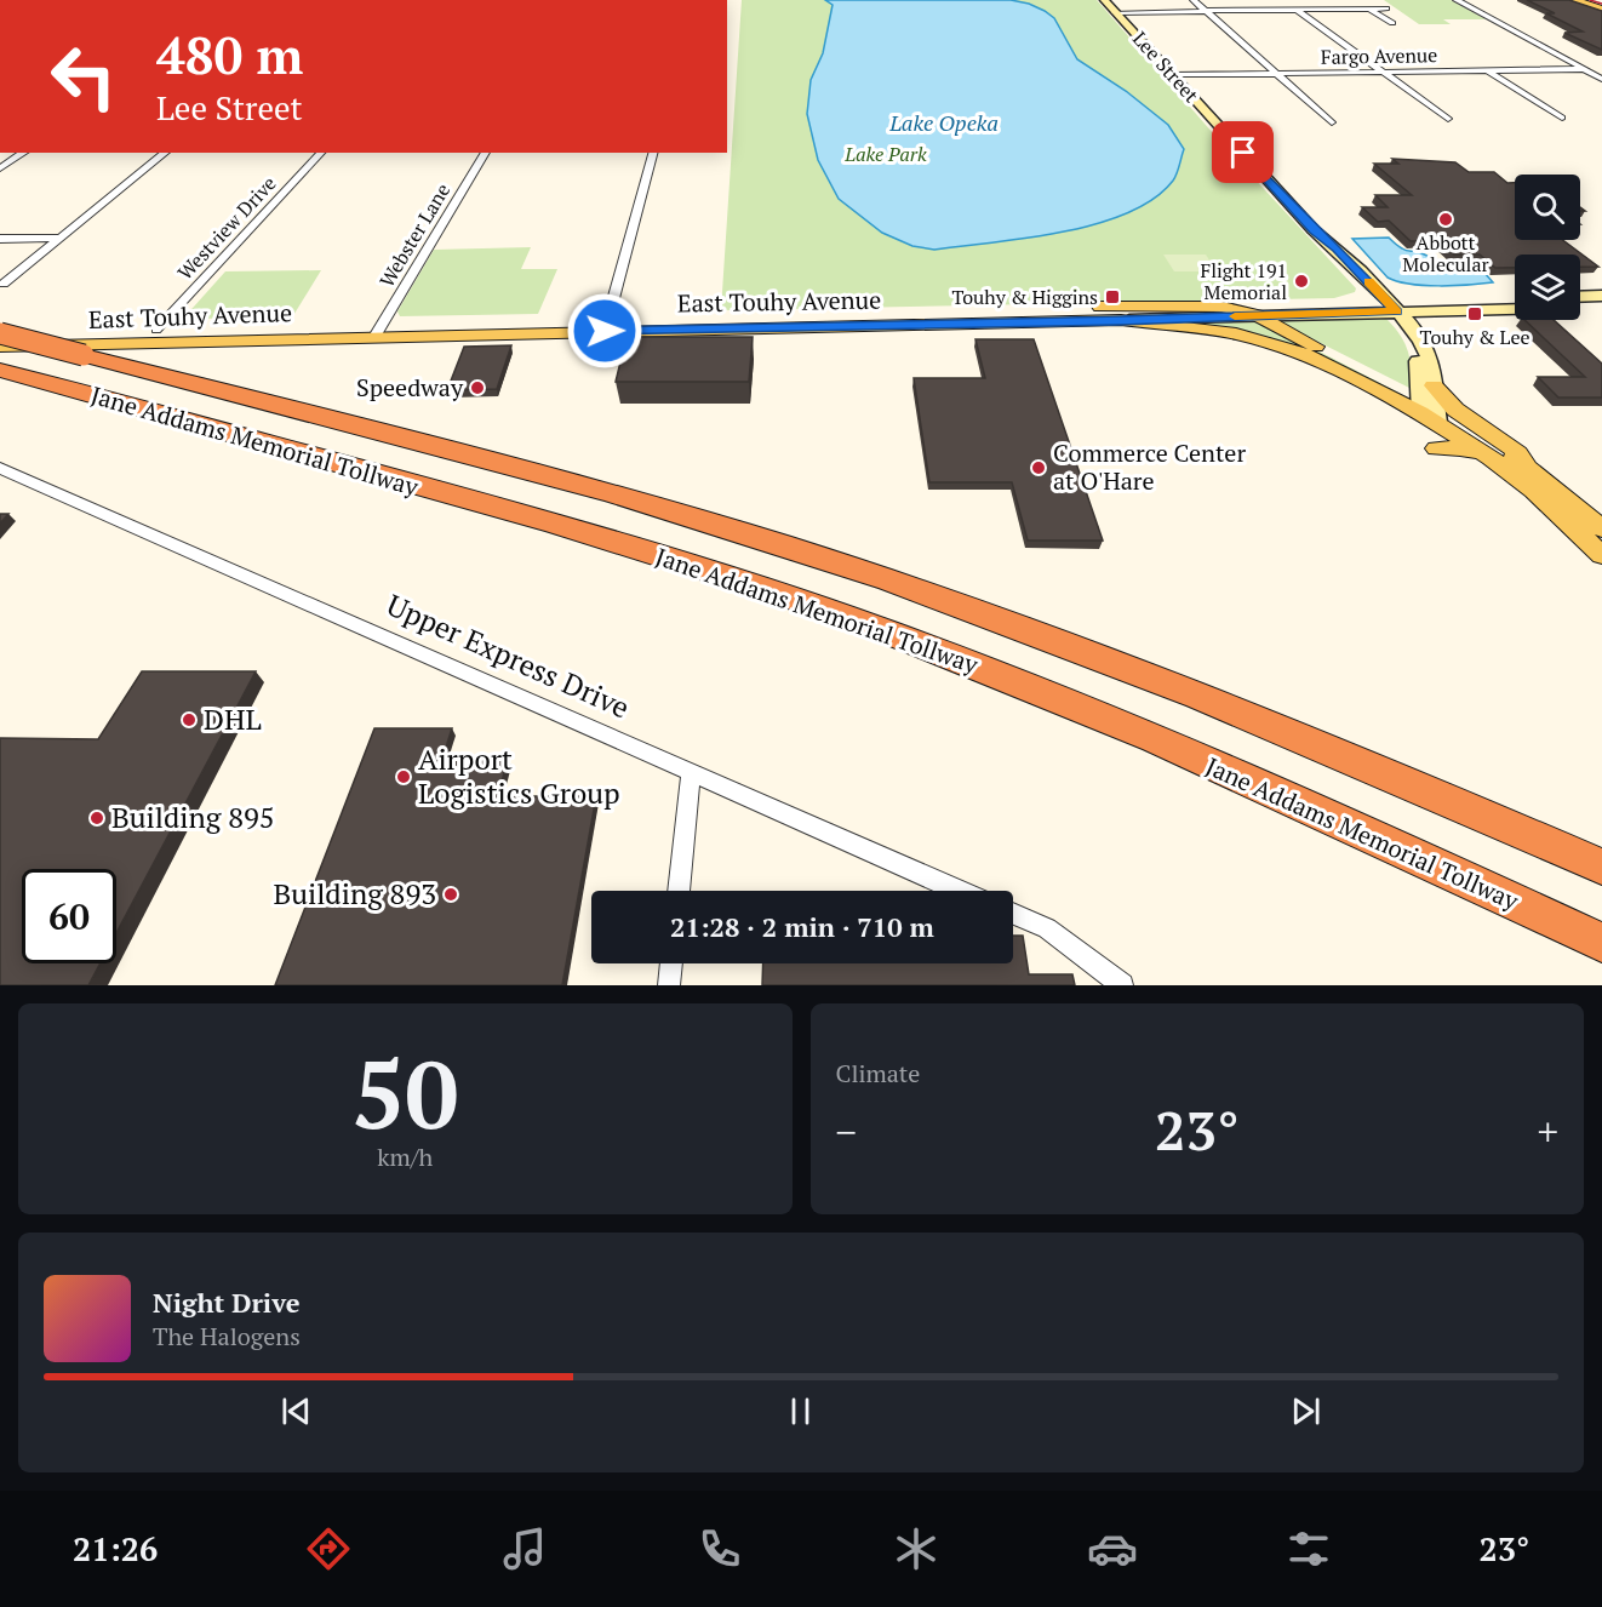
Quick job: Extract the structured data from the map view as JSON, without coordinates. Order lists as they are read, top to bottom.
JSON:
{
  "streets": {
    "highway": ["Jane Addams Memorial Tollway"],
    "main road": ["Lee Street", "East Touhy Avenue"],
    "street": [
      "Fargo Avenue",
      "Westview Drive",
      "Webster Lane",
      "Upper Express Drive"
    ]
  },
  "crossings": [
    ["Fargo Avenue", "Lee Street"],
    ["Lee Street", "East Touhy Avenue"],
    ["Westview Drive", "East Touhy Avenue"],
    ["Webster Lane", "East Touhy Avenue"],
    ["East Touhy Avenue", "Jane Addams Memorial Tollway"]
  ],
  "water": ["Lake Opeka"],
  "parks": ["Lake Park"],
  "places": {
    "other": [
      "Abbott Molecular",
      "Flight 191 Memorial",
      "Speedway",
      "Commerce Center at O'Hare",
      "DHL",
      "Airport Logistics Group",
      "Building 895",
      "Building 893"
    ],
    "transit": ["Touhy & Higgins", "Touhy & Lee"]
  },
  "page": {
    "turn": ["480 m", "Lee Street"],
    "limit": "60",
    "trip": "21:28 · 2 min · 710 m",
    "tile": [
      ["50", "km/h"],
      "Climate"
    ],
    "heat": ["−", "23°", "+"],
    "song": ["Night Drive", "The Halogens"],
    "tabs": ["21:26", "23°"]
  }
}
